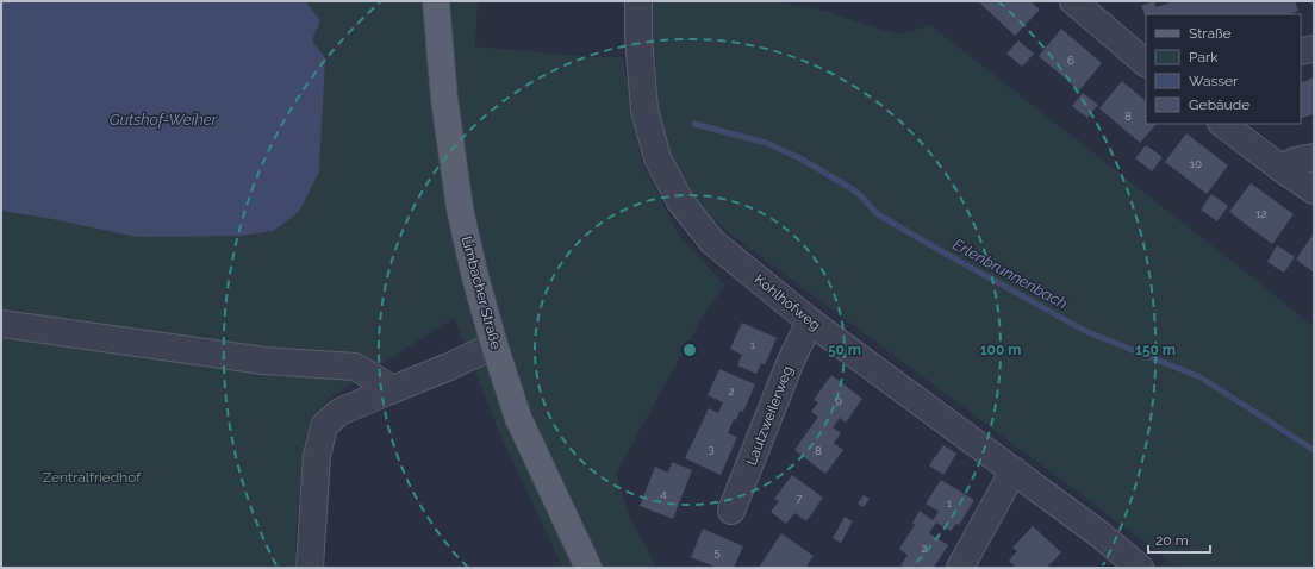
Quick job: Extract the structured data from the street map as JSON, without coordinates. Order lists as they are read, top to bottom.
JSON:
{
  "streets": {
    "main road": ["Limbacher Straße"],
    "street": ["Kohlhofweg", "Lautzweilerweg"]
  },
  "crossings": [
    ["Kohlhofweg", "Lautzweilerweg"]
  ],
  "water": ["Gutshof-Weiher", "Erlenbrunnenbach"],
  "parks": ["Zentralfriedhof"],
  "house_numbers": [
    "6",
    "8",
    "10",
    "12",
    "1",
    "2",
    "9",
    "3",
    "8",
    "4",
    "7",
    "1",
    "2",
    "5"
  ],
  "legend": [
    "Straße",
    "Park",
    "Wasser",
    "Gebäude"
  ],
  "scale_bar": "20 m",
  "rings": ["50 m", "100 m", "150 m"]
}
